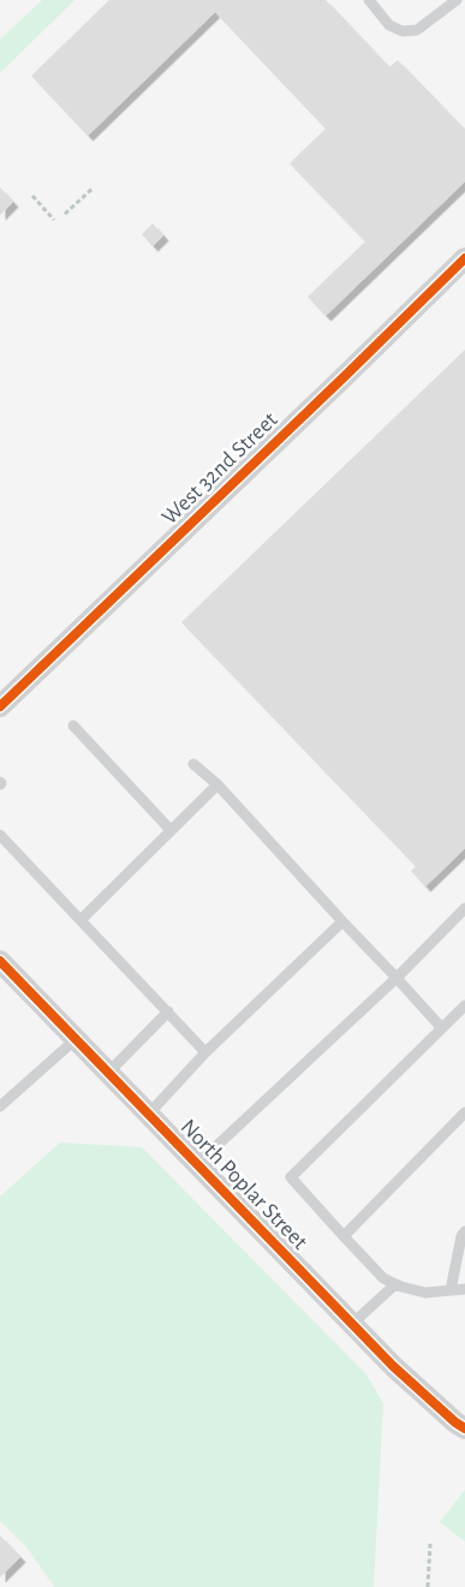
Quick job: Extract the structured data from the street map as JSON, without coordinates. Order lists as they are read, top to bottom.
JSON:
{
  "streets": {
    "street": ["West 32nd Street", "North Poplar Street"]
  }
}
